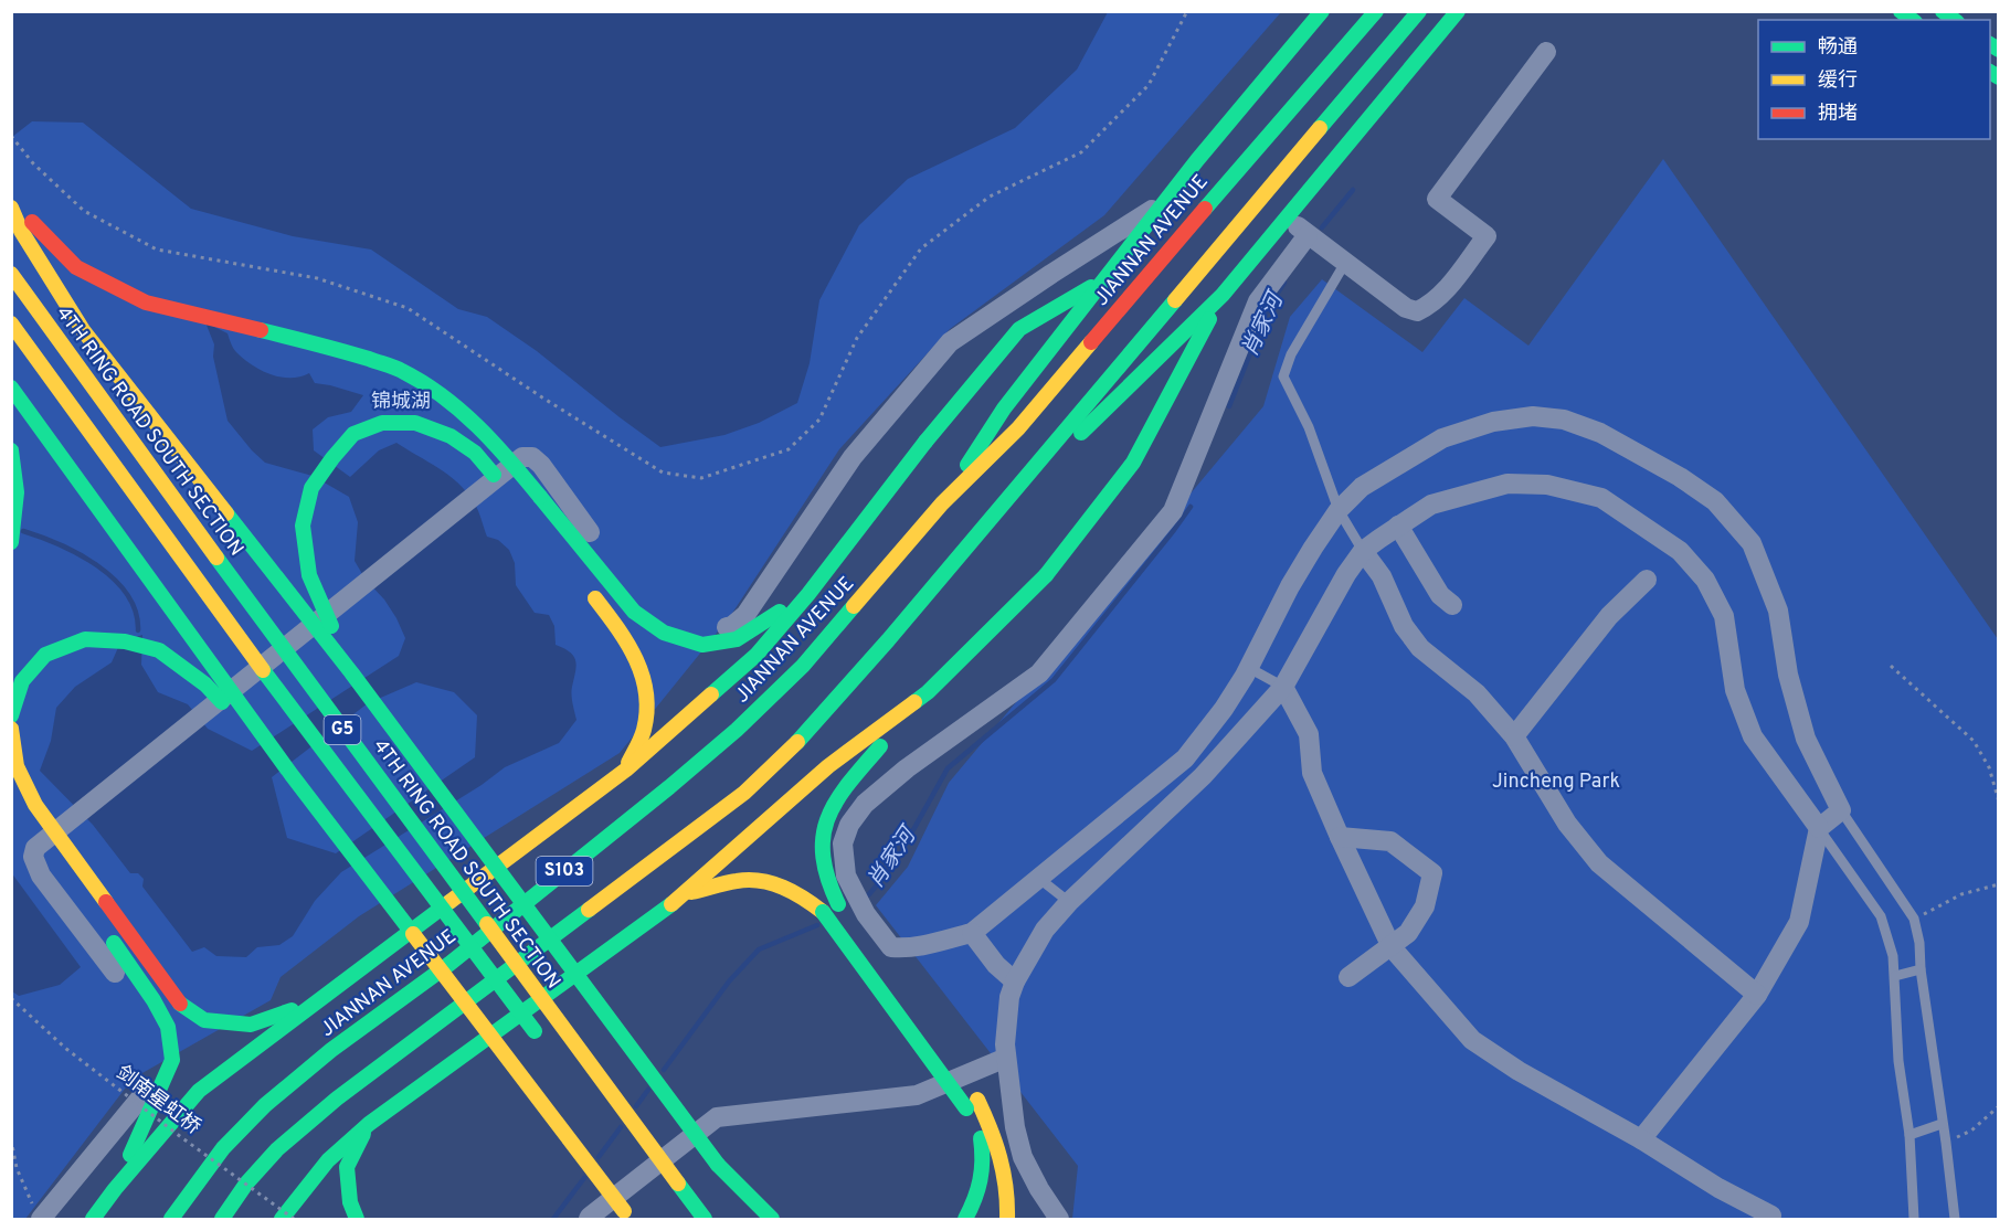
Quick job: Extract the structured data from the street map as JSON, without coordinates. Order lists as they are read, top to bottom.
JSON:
{
  "streets": {
    "main road": [
      "JIANNAN AVENUE",
      "4TH RING ROAD SOUTH SECTION",
      "G5",
      "S103"
    ],
    "path": ["剑南·星虹桥"]
  },
  "water": ["肖家河"],
  "parks": ["锦城湖", "Jincheng Park"],
  "legend": ["畅通", "缓行", "拥堵"]
}
